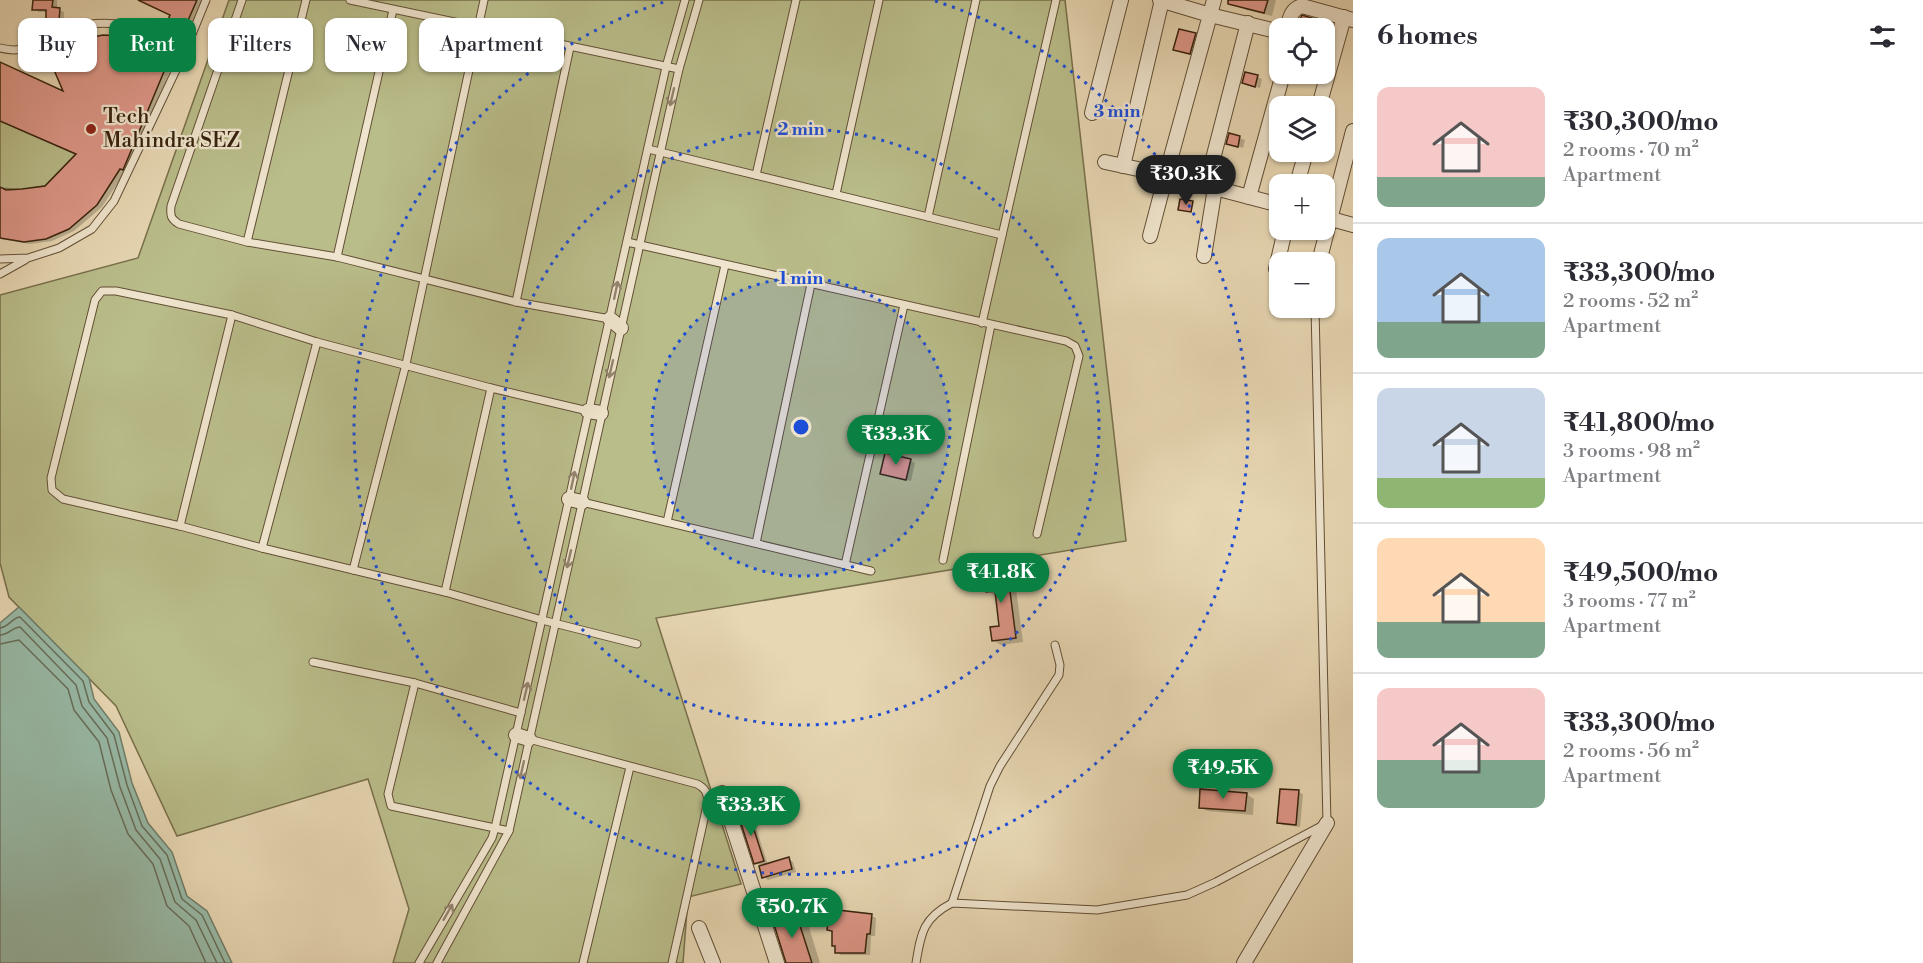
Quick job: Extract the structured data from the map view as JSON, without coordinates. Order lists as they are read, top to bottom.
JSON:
{
  "places": ["Tech Mahindra SEZ"],
  "page": {
    "heading": "6 homes",
    "map_buttons": ["+", "−"],
    "chip": [
      "Buy",
      "Rent",
      "Filters",
      "New",
      "Apartment"
    ],
    "list": [
      {
        "name": "₹30,300/mo",
        "note": "2 rooms · 70 m² · Apartment"
      },
      {
        "name": "₹33,300/mo",
        "note": "2 rooms · 52 m² · Apartment"
      },
      {
        "name": "₹41,800/mo",
        "note": "3 rooms · 98 m² · Apartment"
      },
      {
        "name": "₹49,500/mo",
        "note": "3 rooms · 77 m² · Apartment"
      },
      {
        "name": "₹33,300/mo",
        "note": "2 rooms · 56 m² · Apartment"
      }
    ],
    "price": [
      "₹30.3K",
      "₹33.3K",
      "₹41.8K",
      "₹49.5K",
      "₹33.3K",
      "₹50.7K"
    ]
  },
  "rings": ["3 min", "2 min", "1 min"]
}
